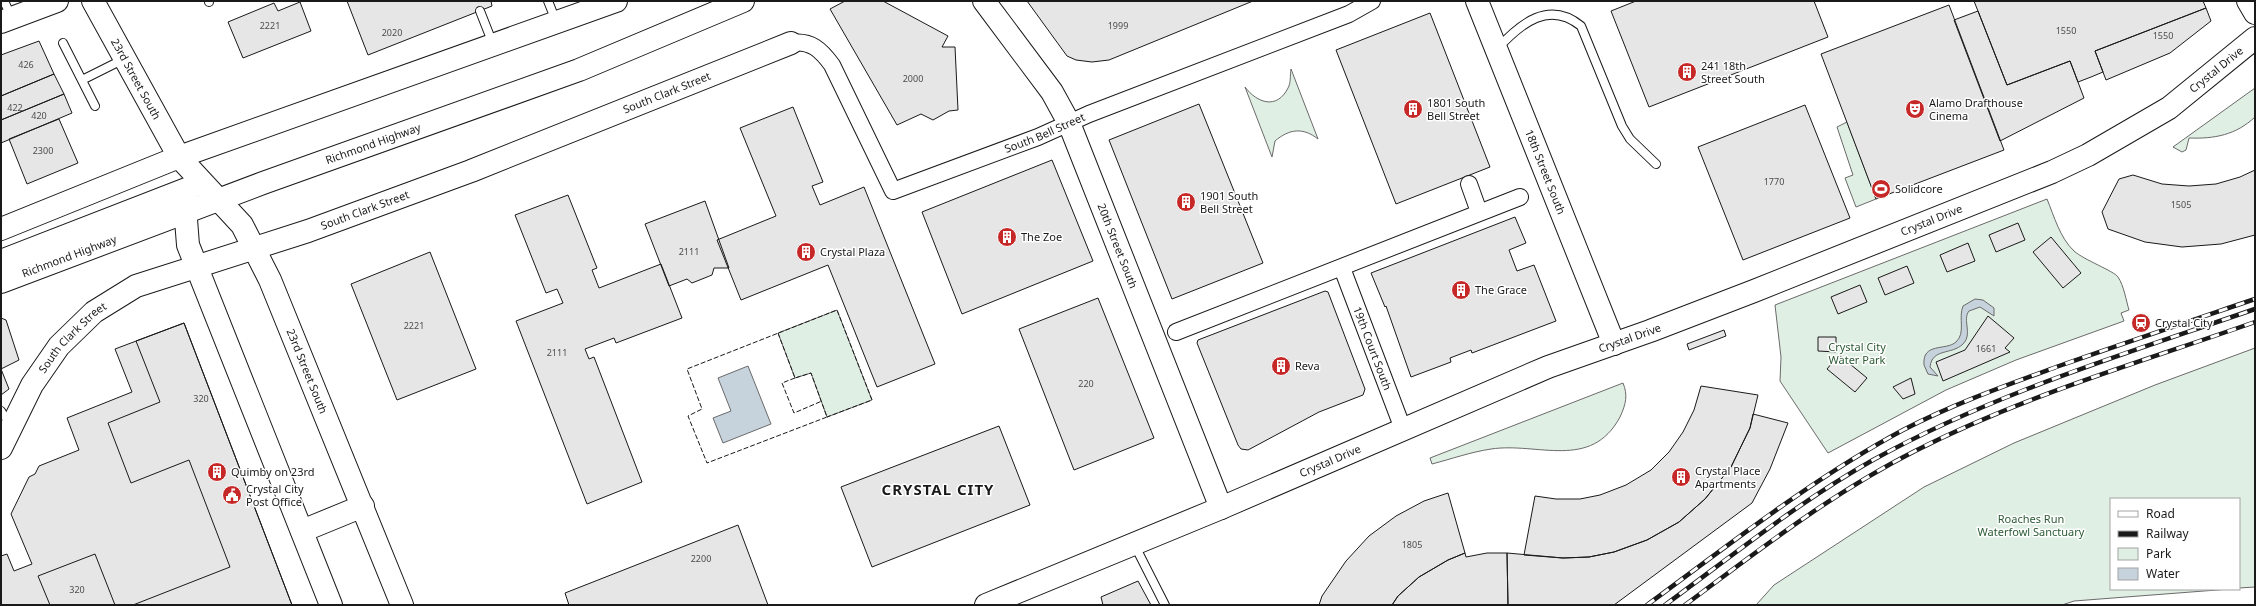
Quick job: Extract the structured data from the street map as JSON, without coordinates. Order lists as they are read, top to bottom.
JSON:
{
  "streets": {
    "main road": [
      "Crystal Drive",
      "23rd Street South",
      "South Clark Street",
      "Richmond Highway",
      "18th Street South",
      "20th Street South"
    ],
    "street": ["South Bell Street", "19th Court South"]
  },
  "crossings": [
    ["Crystal Drive", "18th Street South"],
    ["Crystal Drive", "20th Street South"],
    ["Crystal Drive", "19th Court South"],
    ["23rd Street South", "South Clark Street"],
    ["23rd Street South", "Richmond Highway"],
    ["South Clark Street", "South Bell Street"],
    ["South Bell Street", "20th Street South"]
  ],
  "districts": ["CRYSTAL CITY"],
  "parks": ["Crystal City Water Park", "Roaches Run Waterfowl Sanctuary"],
  "places": {
    "building": [
      "241 18th Street South",
      "1801 South Bell Street",
      "1901 South Bell Street",
      "The Zoe",
      "Crystal Plaza",
      "The Grace",
      "Reva",
      "Quimby on 23rd",
      "Crystal Place Apartments"
    ],
    "theatre": ["Alamo Drafthouse Cinema"],
    "sports": ["Solidcore"],
    "station": ["Crystal City"],
    "public building": ["Crystal City Post Office"]
  },
  "house_numbers": [
    "2221",
    "1999",
    "1550",
    "2020",
    "1550",
    "426",
    "2000",
    "422",
    "420",
    "2300",
    "1770",
    "1505",
    "2111",
    "2221",
    "1661",
    "2111",
    "220",
    "320",
    "1805",
    "2200",
    "320"
  ],
  "legend": [
    "Road",
    "Railway",
    "Park",
    "Water"
  ]
}
